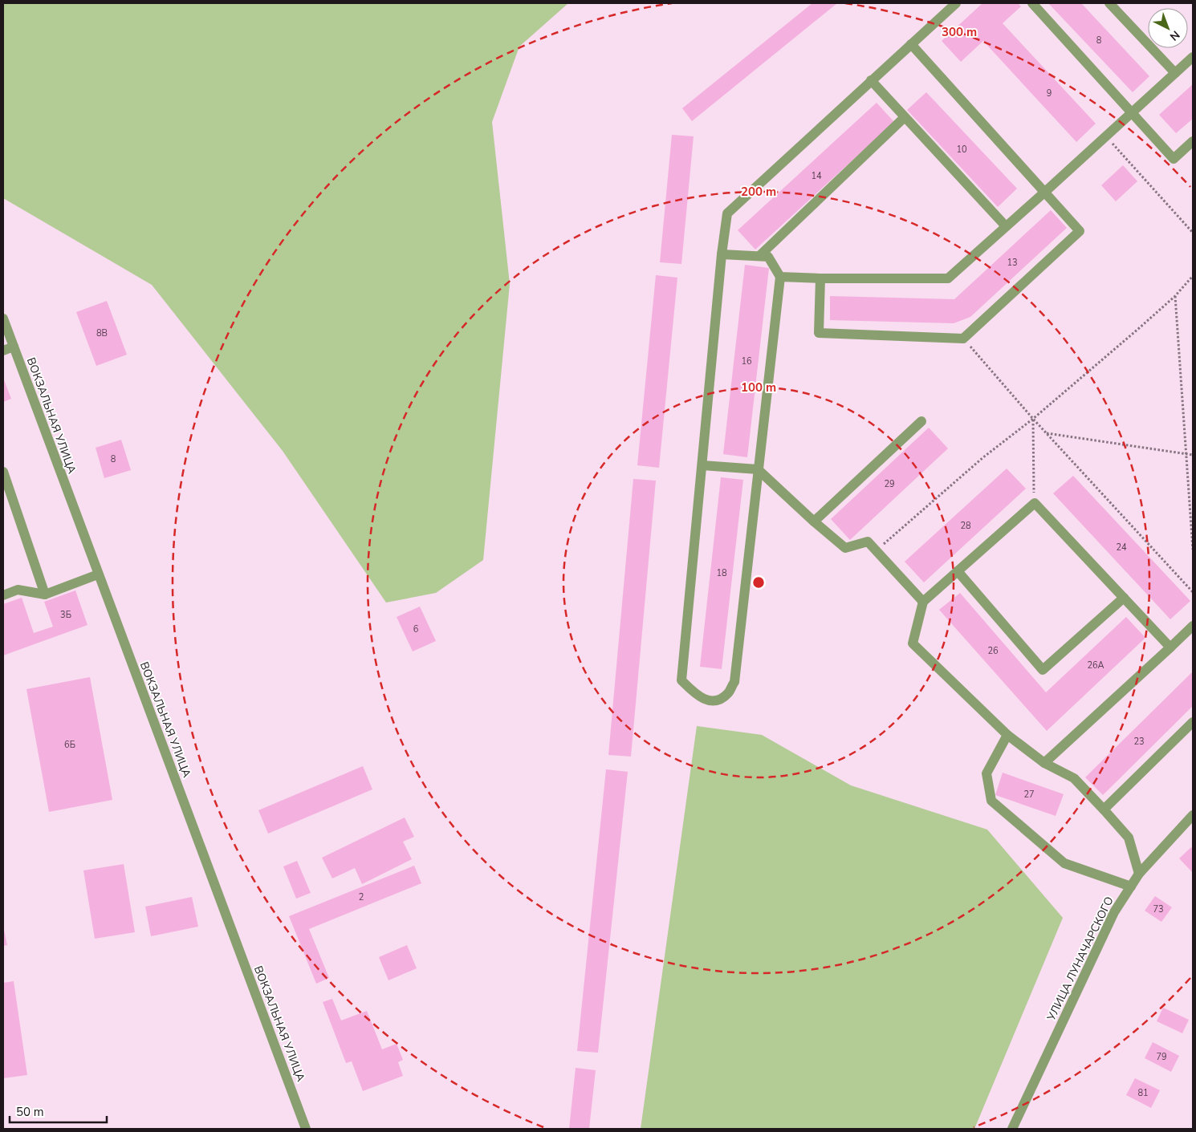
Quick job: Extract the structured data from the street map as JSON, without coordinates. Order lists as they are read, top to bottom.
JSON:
{
  "streets": {
    "street": ["ВОКЗАЛЬНАЯ УЛИЦА", "УЛИЦА ЛУНАЧАРСКОГО"]
  },
  "house_numbers": [
    "8",
    "9",
    "10",
    "14",
    "13",
    "8В",
    "16",
    "8",
    "29",
    "28",
    "24",
    "18",
    "3Б",
    "6",
    "26",
    "26А",
    "23",
    "6Б",
    "27",
    "2",
    "73",
    "79",
    "81"
  ],
  "scale_bar": "50 m",
  "north": "bottom right",
  "rings": ["300 m", "200 m", "100 m"]
}
